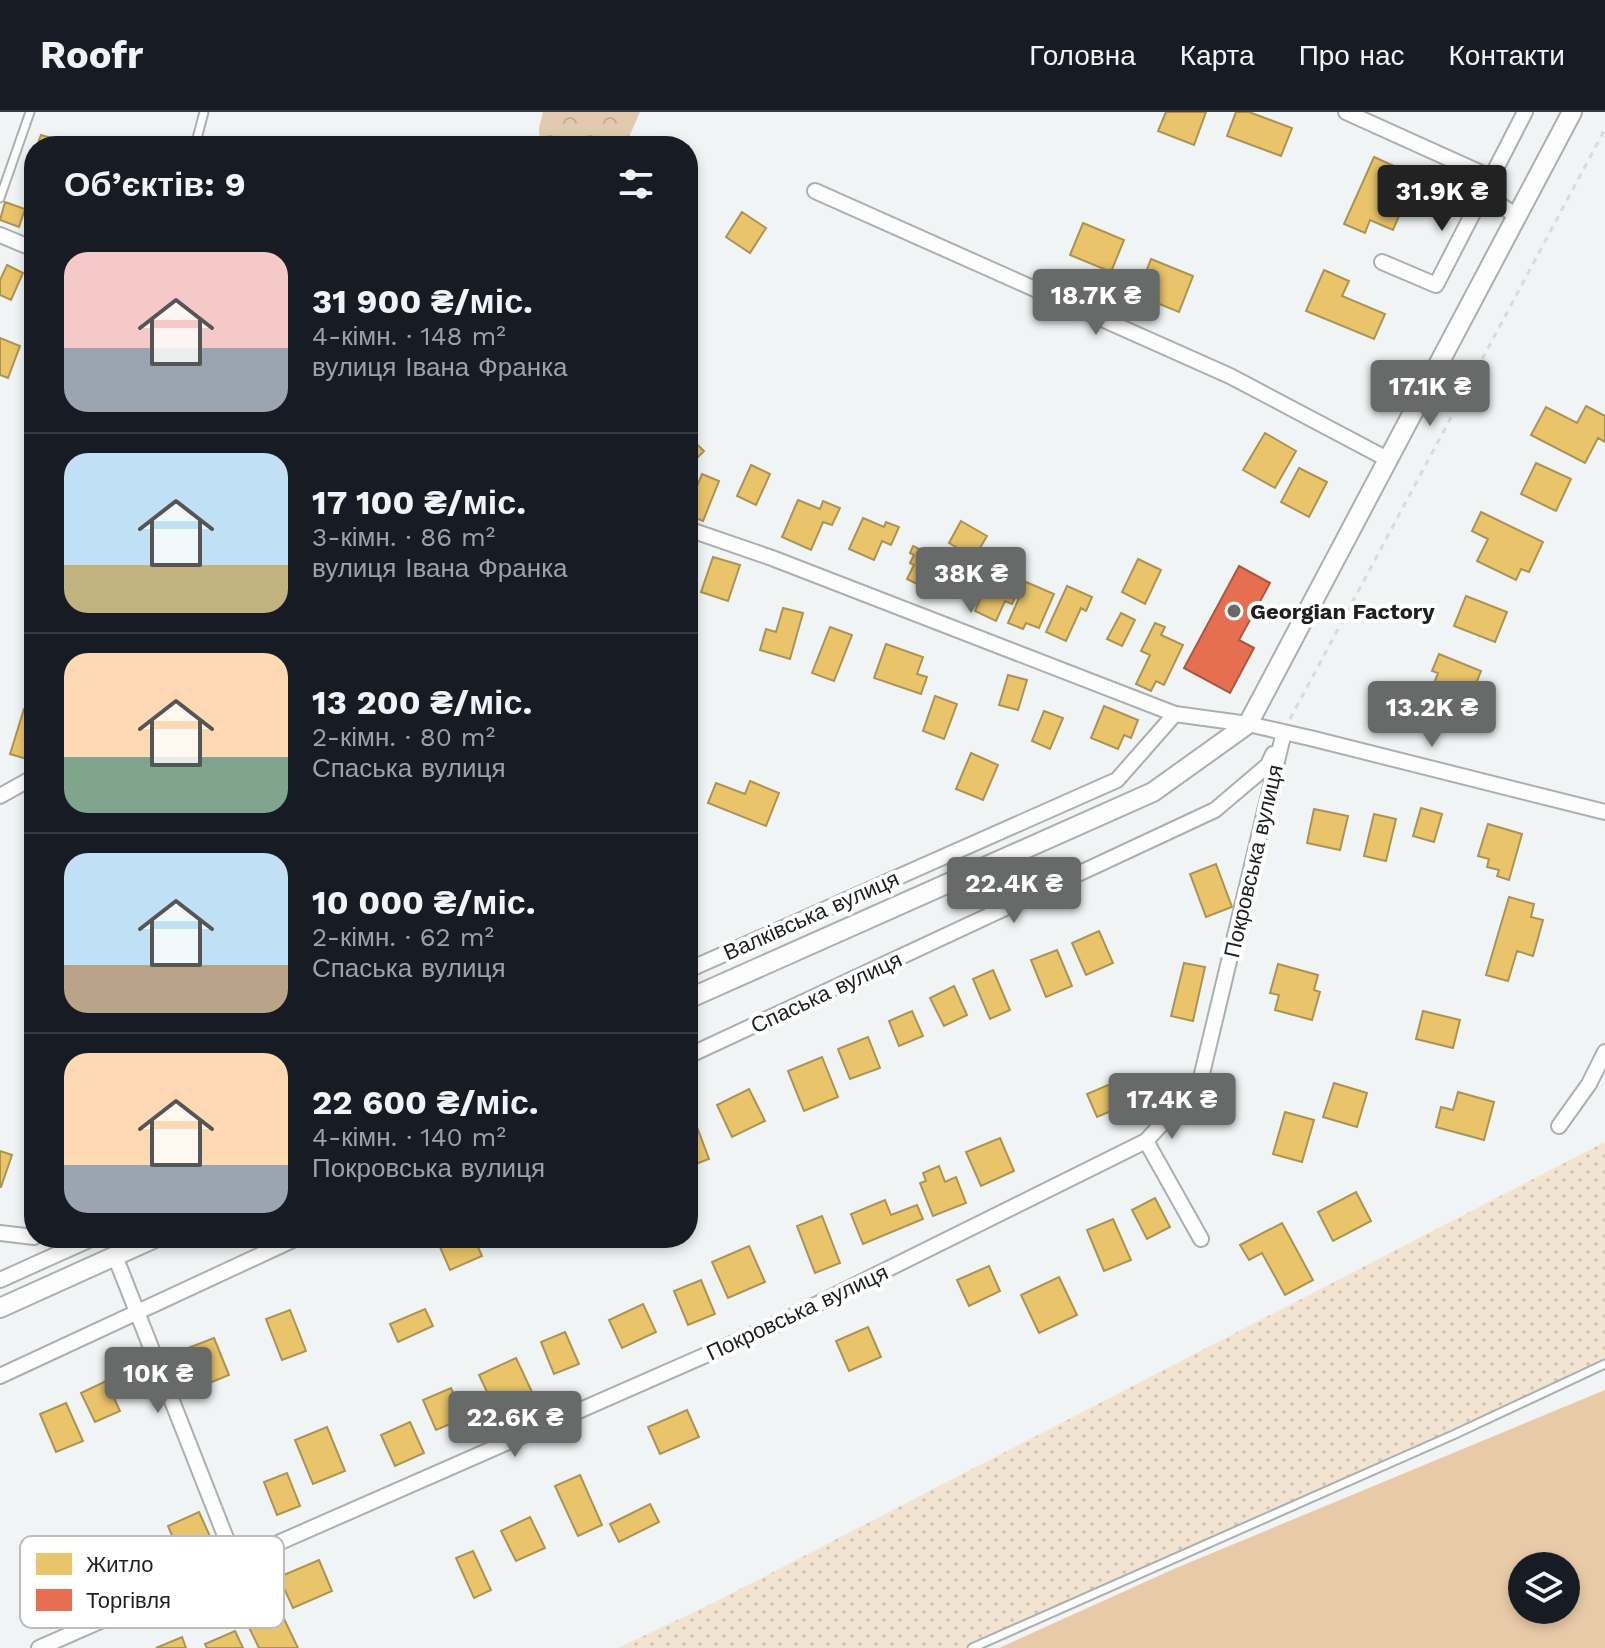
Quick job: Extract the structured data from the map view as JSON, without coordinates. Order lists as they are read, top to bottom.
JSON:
{
  "streets": {
    "street": ["Покровська вулиця", "Валківська вулиця", "Спаська вулиця"]
  },
  "crossings": [
    ["Покровська вулиця", "Спаська вулиця"]
  ],
  "places": ["Georgian Factory"],
  "legend": ["Житло", "Торгівля"],
  "page": {
    "header": "Roofr",
    "nav": [
      "Головна",
      "Карта",
      "Про нас",
      "Контакти"
    ],
    "heading": "Об’єктів: 9",
    "price": [
      "31.9K ₴",
      "18.7K ₴",
      "17.1K ₴",
      "38K ₴",
      "13.2K ₴",
      "22.4K ₴",
      "17.4K ₴",
      "10K ₴",
      "22.6K ₴"
    ],
    "list": [
      {
        "name": "31 900 ₴/міс.",
        "note": "4-кімн. · 148 m² · вулиця Івана Франка"
      },
      {
        "name": "17 100 ₴/міс.",
        "note": "3-кімн. · 86 m² · вулиця Івана Франка"
      },
      {
        "name": "13 200 ₴/міс.",
        "note": "2-кімн. · 80 m² · Спаська вулиця"
      },
      {
        "name": "10 000 ₴/міс.",
        "note": "2-кімн. · 62 m² · Спаська вулиця"
      },
      {
        "name": "22 600 ₴/міс.",
        "note": "4-кімн. · 140 m² · Покровська вулиця"
      }
    ]
  }
}
